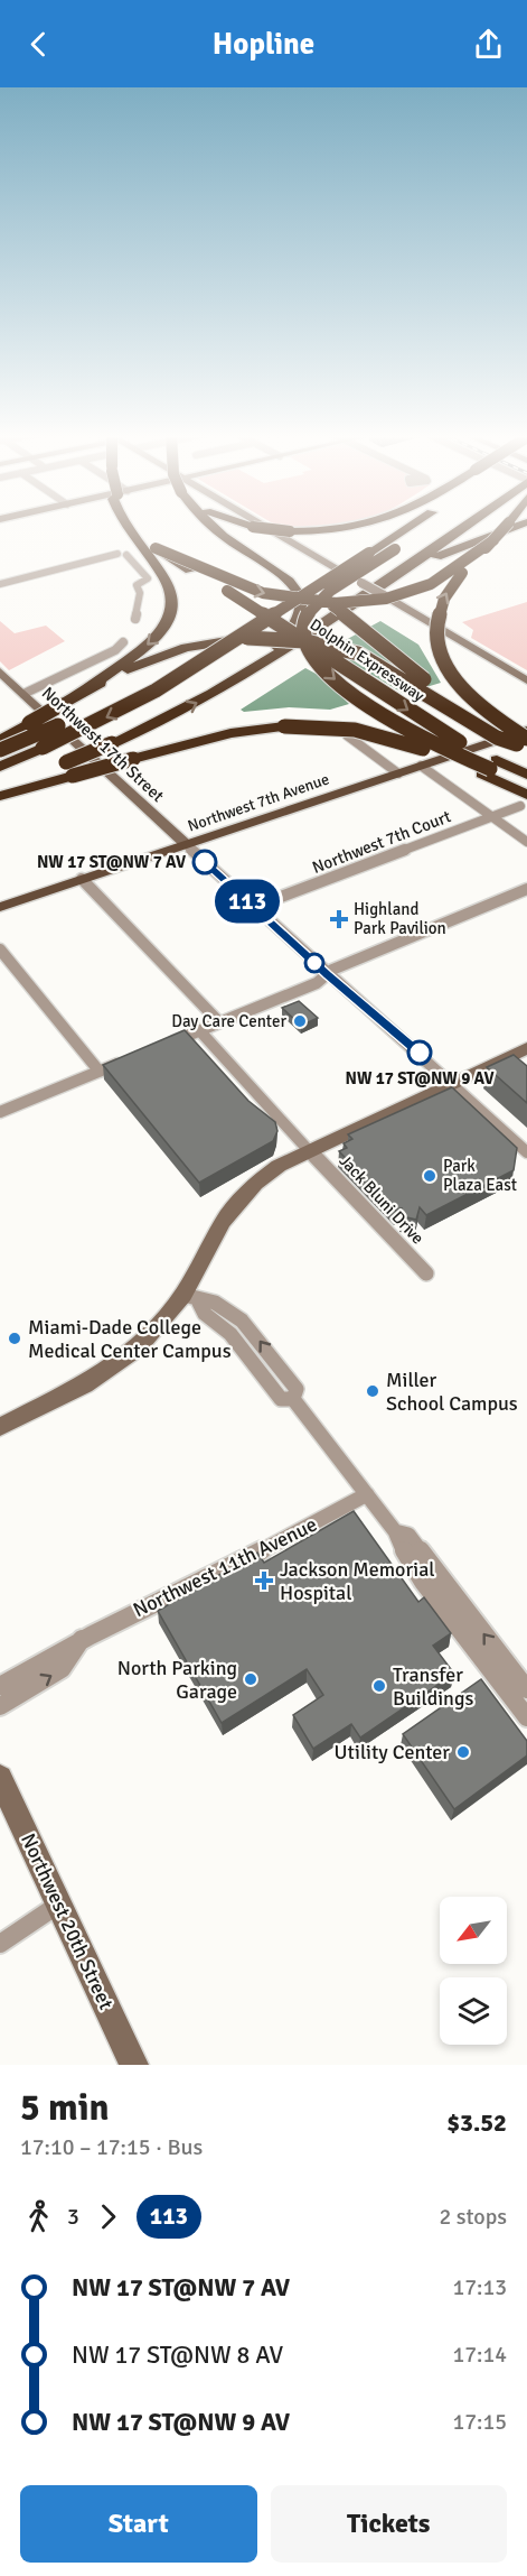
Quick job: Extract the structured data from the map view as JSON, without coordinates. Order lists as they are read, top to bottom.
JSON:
{
  "streets": {
    "highway": ["Dolphin Expressway"],
    "main road": ["Northwest 7th Avenue"],
    "street": [
      "Northwest 17th Street",
      "Northwest 7th Court",
      "Jack Bluni Drive",
      "Northwest 11th Avenue",
      "Northwest 20th Street"
    ]
  },
  "crossings": [
    ["Northwest 17th Street", "Northwest 7th Avenue"],
    ["Northwest 17th Street", "Northwest 7th Court"]
  ],
  "places": {
    "other": [
      "NW 17 ST@NW 7 AV",
      "Day Care Center",
      "NW 17 ST@NW 9 AV",
      "Park Plaza East",
      "Miami-Dade College Medical Center Campus",
      "Miller School Campus",
      "North Parking Garage",
      "Transfer Buildings",
      "Utility Center"
    ],
    "health": ["Highland Park Pavilion", "Jackson Memorial Hospital"]
  },
  "lines": ["bus line 113"],
  "north": "bottom left",
  "page": {
    "header": "Hopline",
    "on_map": "113",
    "heading": ["5 min", "17:10 – 17:15 · Bus", "$3.52"],
    "legs": ["3", "113", "2 stops"],
    "list": [
      {
        "name": "NW 17 ST@NW 7 AV",
        "value": "17:13"
      },
      {
        "name": "NW 17 ST@NW 8 AV",
        "value": "17:14"
      },
      {
        "name": "NW 17 ST@NW 9 AV",
        "value": "17:15"
      }
    ],
    "buttons": ["Start", "Tickets"]
  }
}
